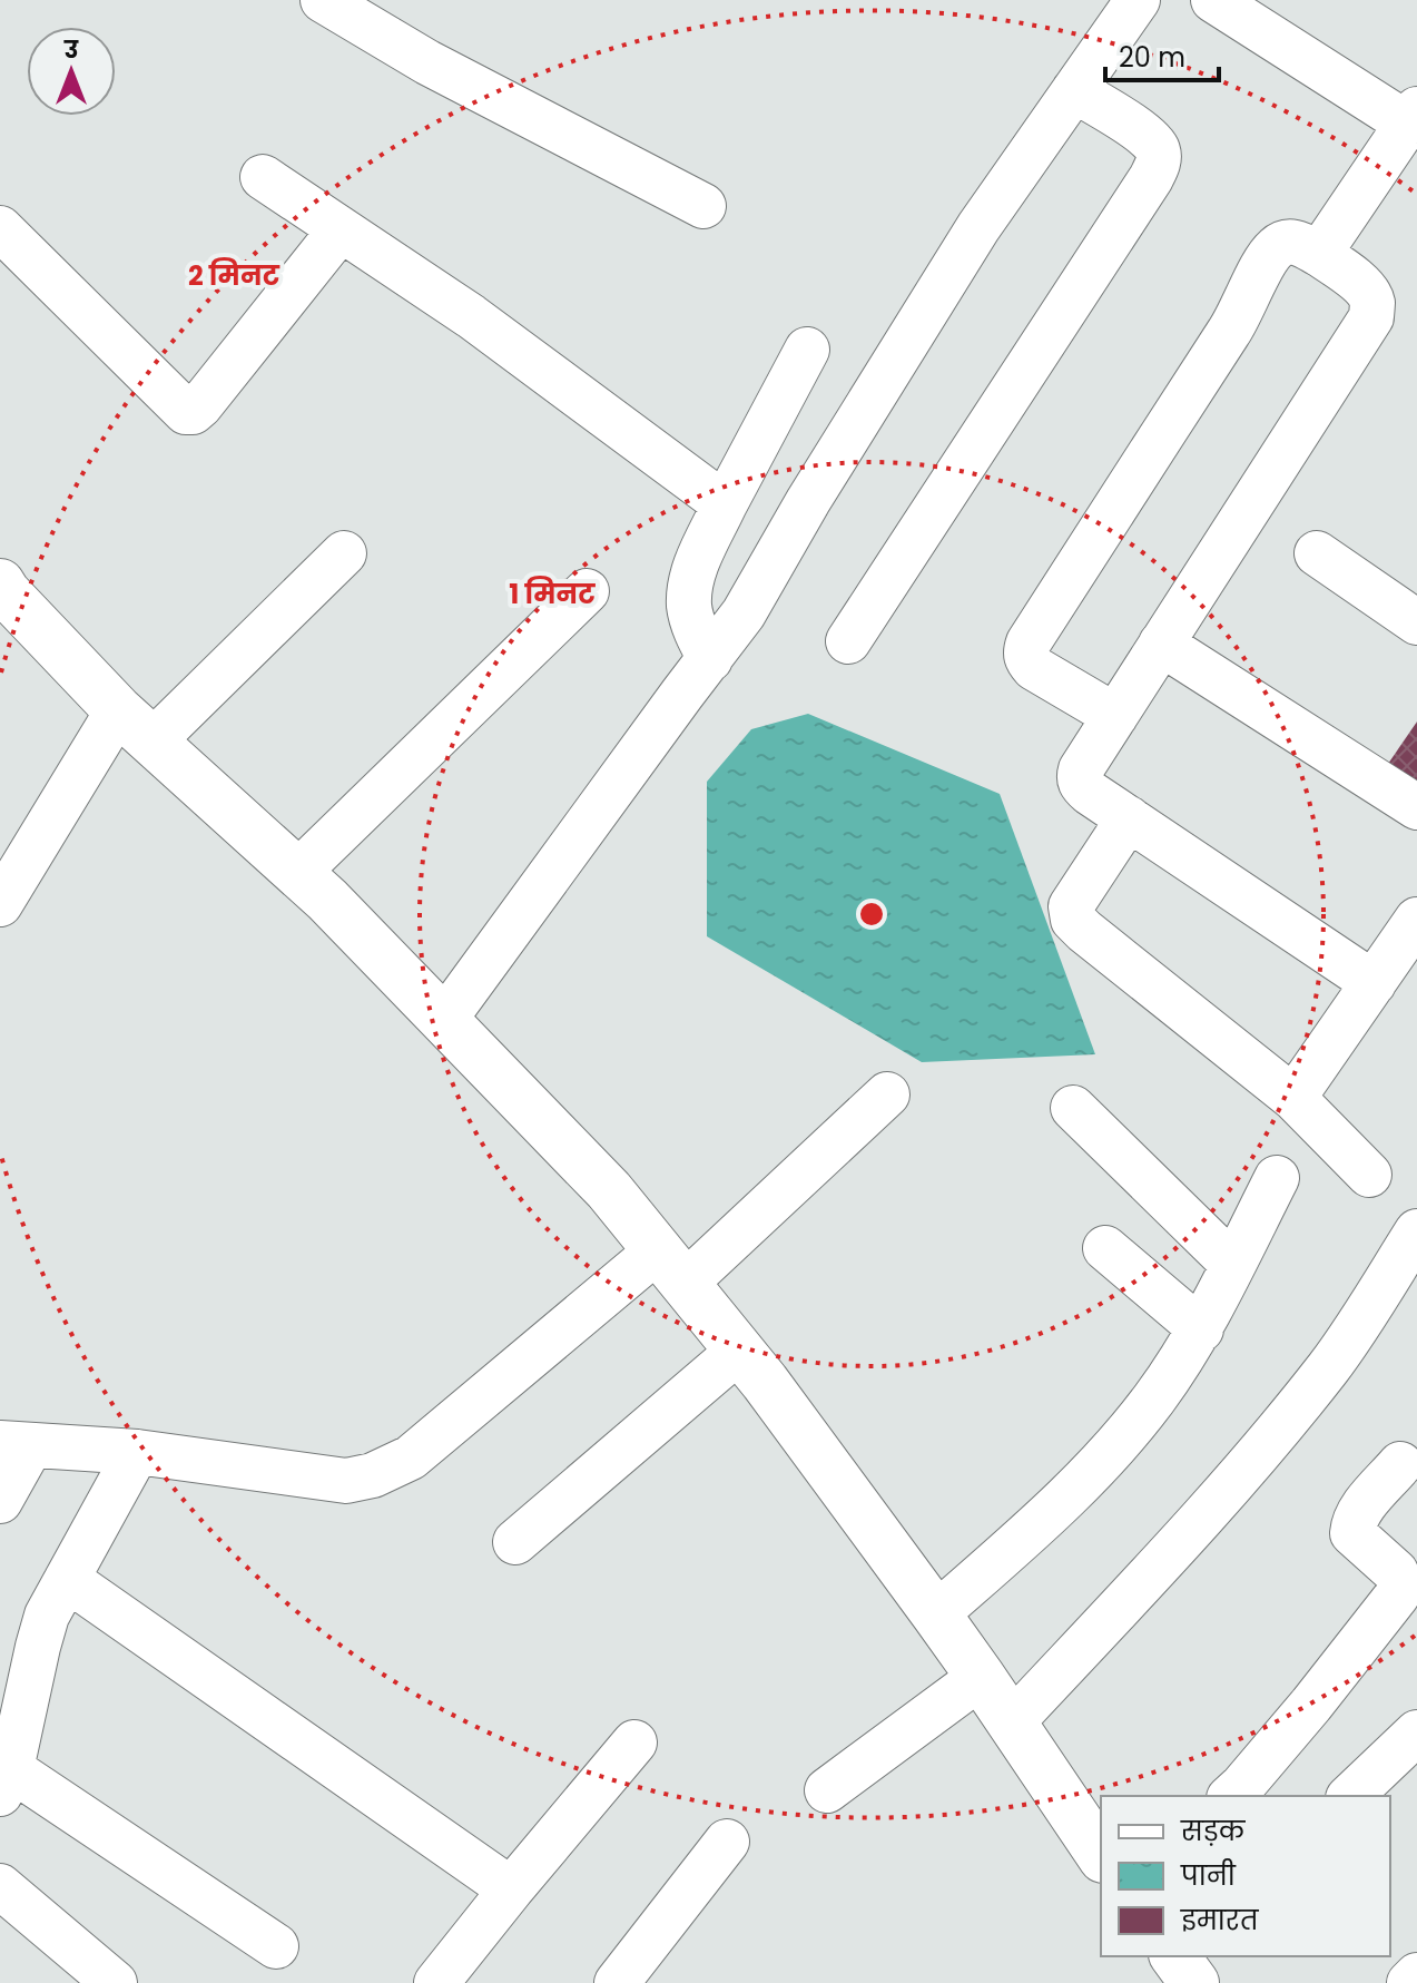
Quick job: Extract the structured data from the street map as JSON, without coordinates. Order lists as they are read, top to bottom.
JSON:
{
  "legend": ["सड़क", "पानी", "इमारत"],
  "scale_bar": "20 m",
  "north": "top",
  "rings": ["2 मिनट", "1 मिनट"]
}
